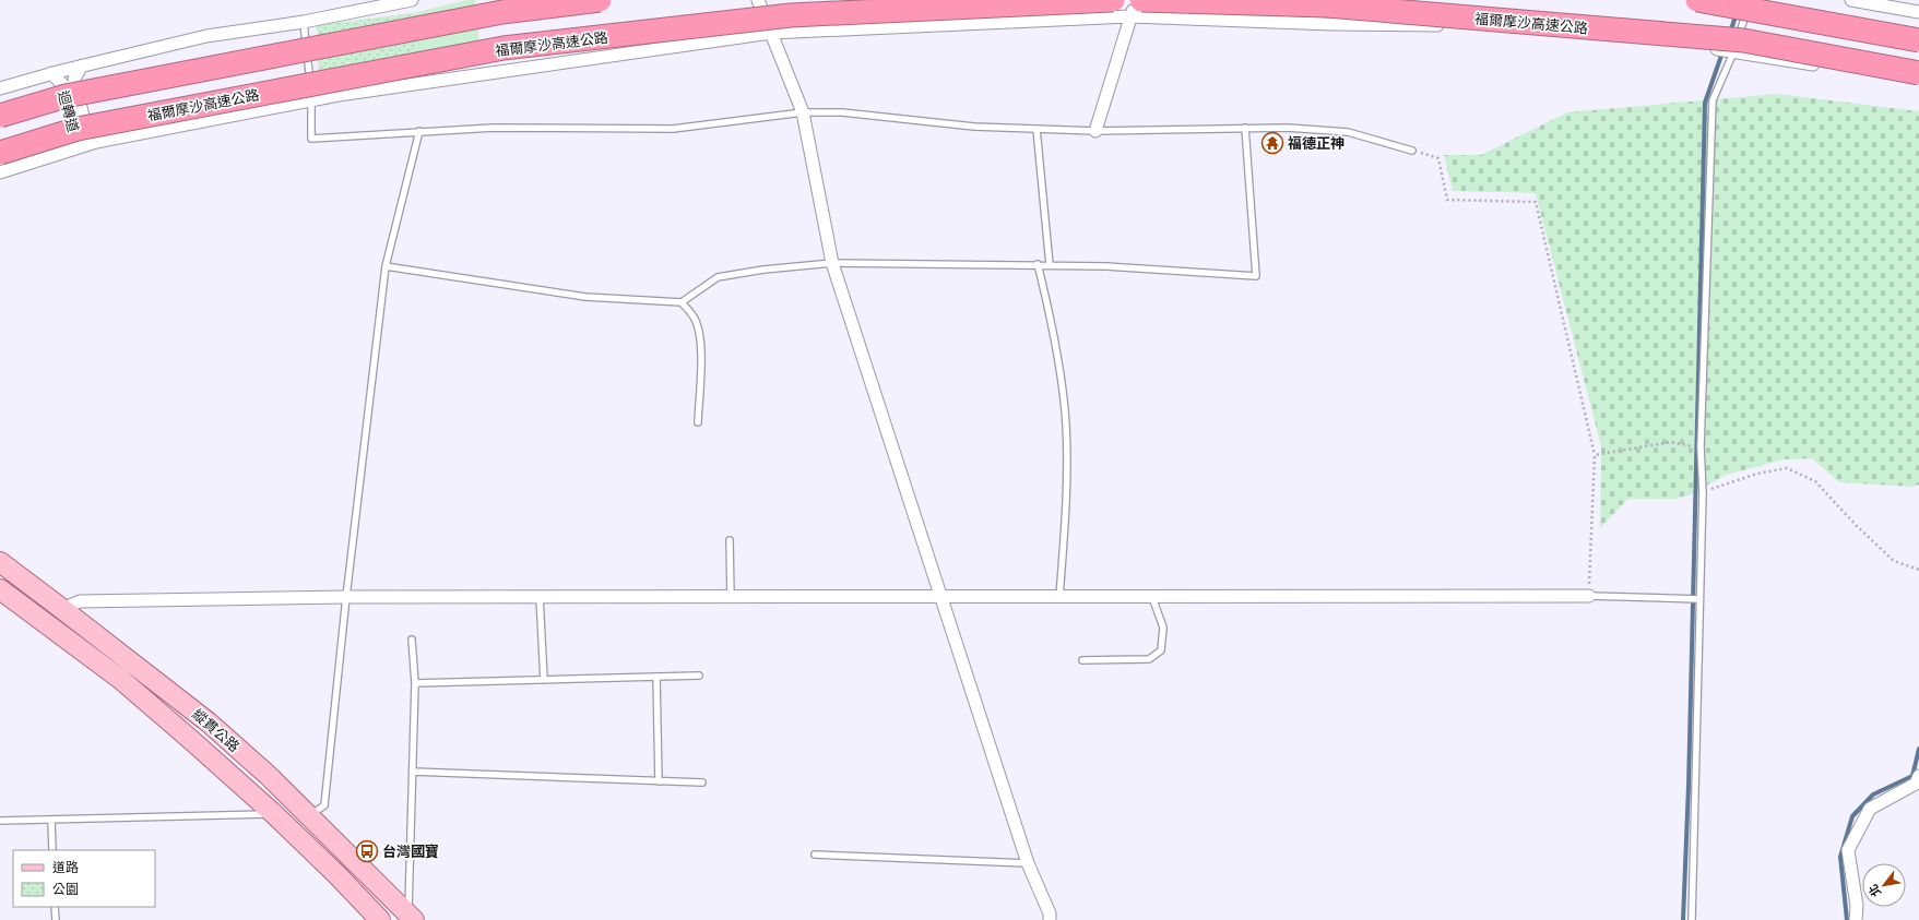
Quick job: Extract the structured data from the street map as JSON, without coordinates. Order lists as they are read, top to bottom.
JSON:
{
  "streets": {
    "highway": ["福爾摩沙高速公路"],
    "main road": ["縱貫公路"],
    "street": ["迴轉道"]
  },
  "places": {
    "temple": ["福德正神"],
    "bus stop": ["台灣國寶"]
  },
  "legend": ["道路", "公園"],
  "north": "bottom left"
}
